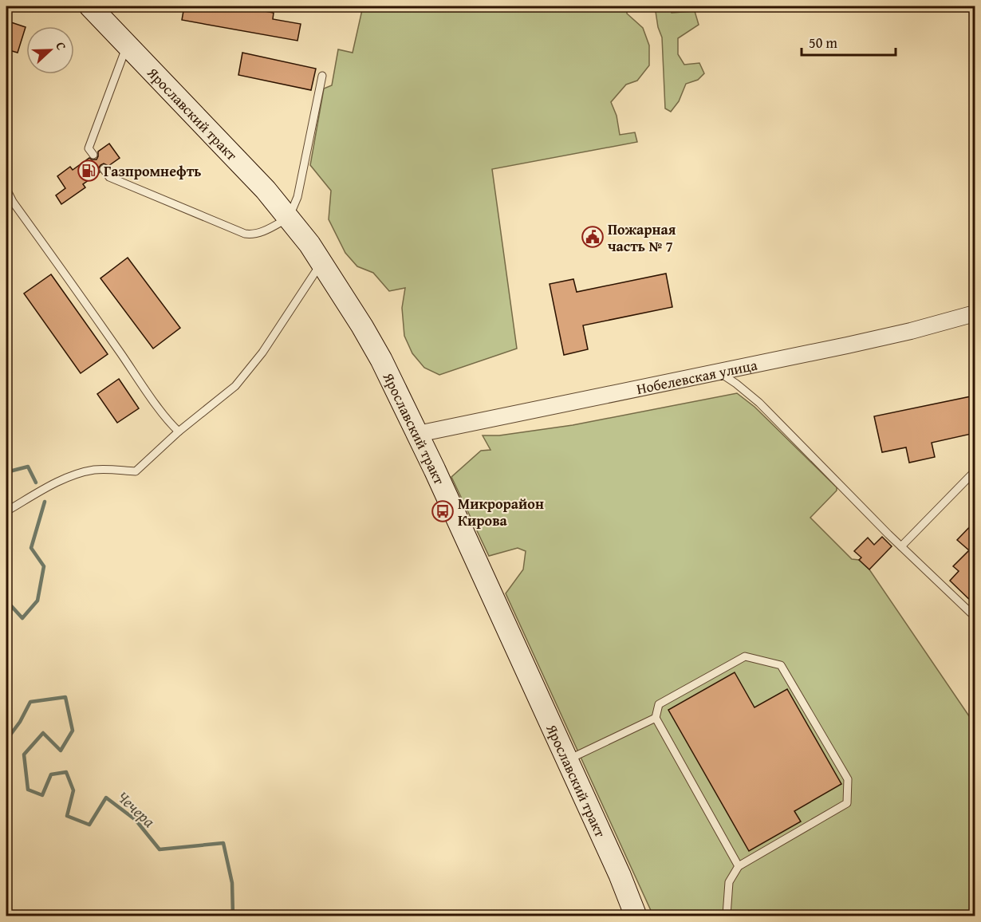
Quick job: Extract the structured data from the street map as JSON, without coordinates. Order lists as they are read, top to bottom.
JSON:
{
  "streets": {
    "street": ["Ярославский тракт", "Нобелевская улица"]
  },
  "crossings": [
    ["Ярославский тракт", "Нобелевская улица"]
  ],
  "water": ["Чечера"],
  "places": {
    "fuel station": ["Газпромнефть"],
    "public building": ["Пожарная часть № 7"],
    "bus stop": ["Микрорайон Кирова"]
  },
  "scale_bar": "50 m",
  "north": "right"
}
